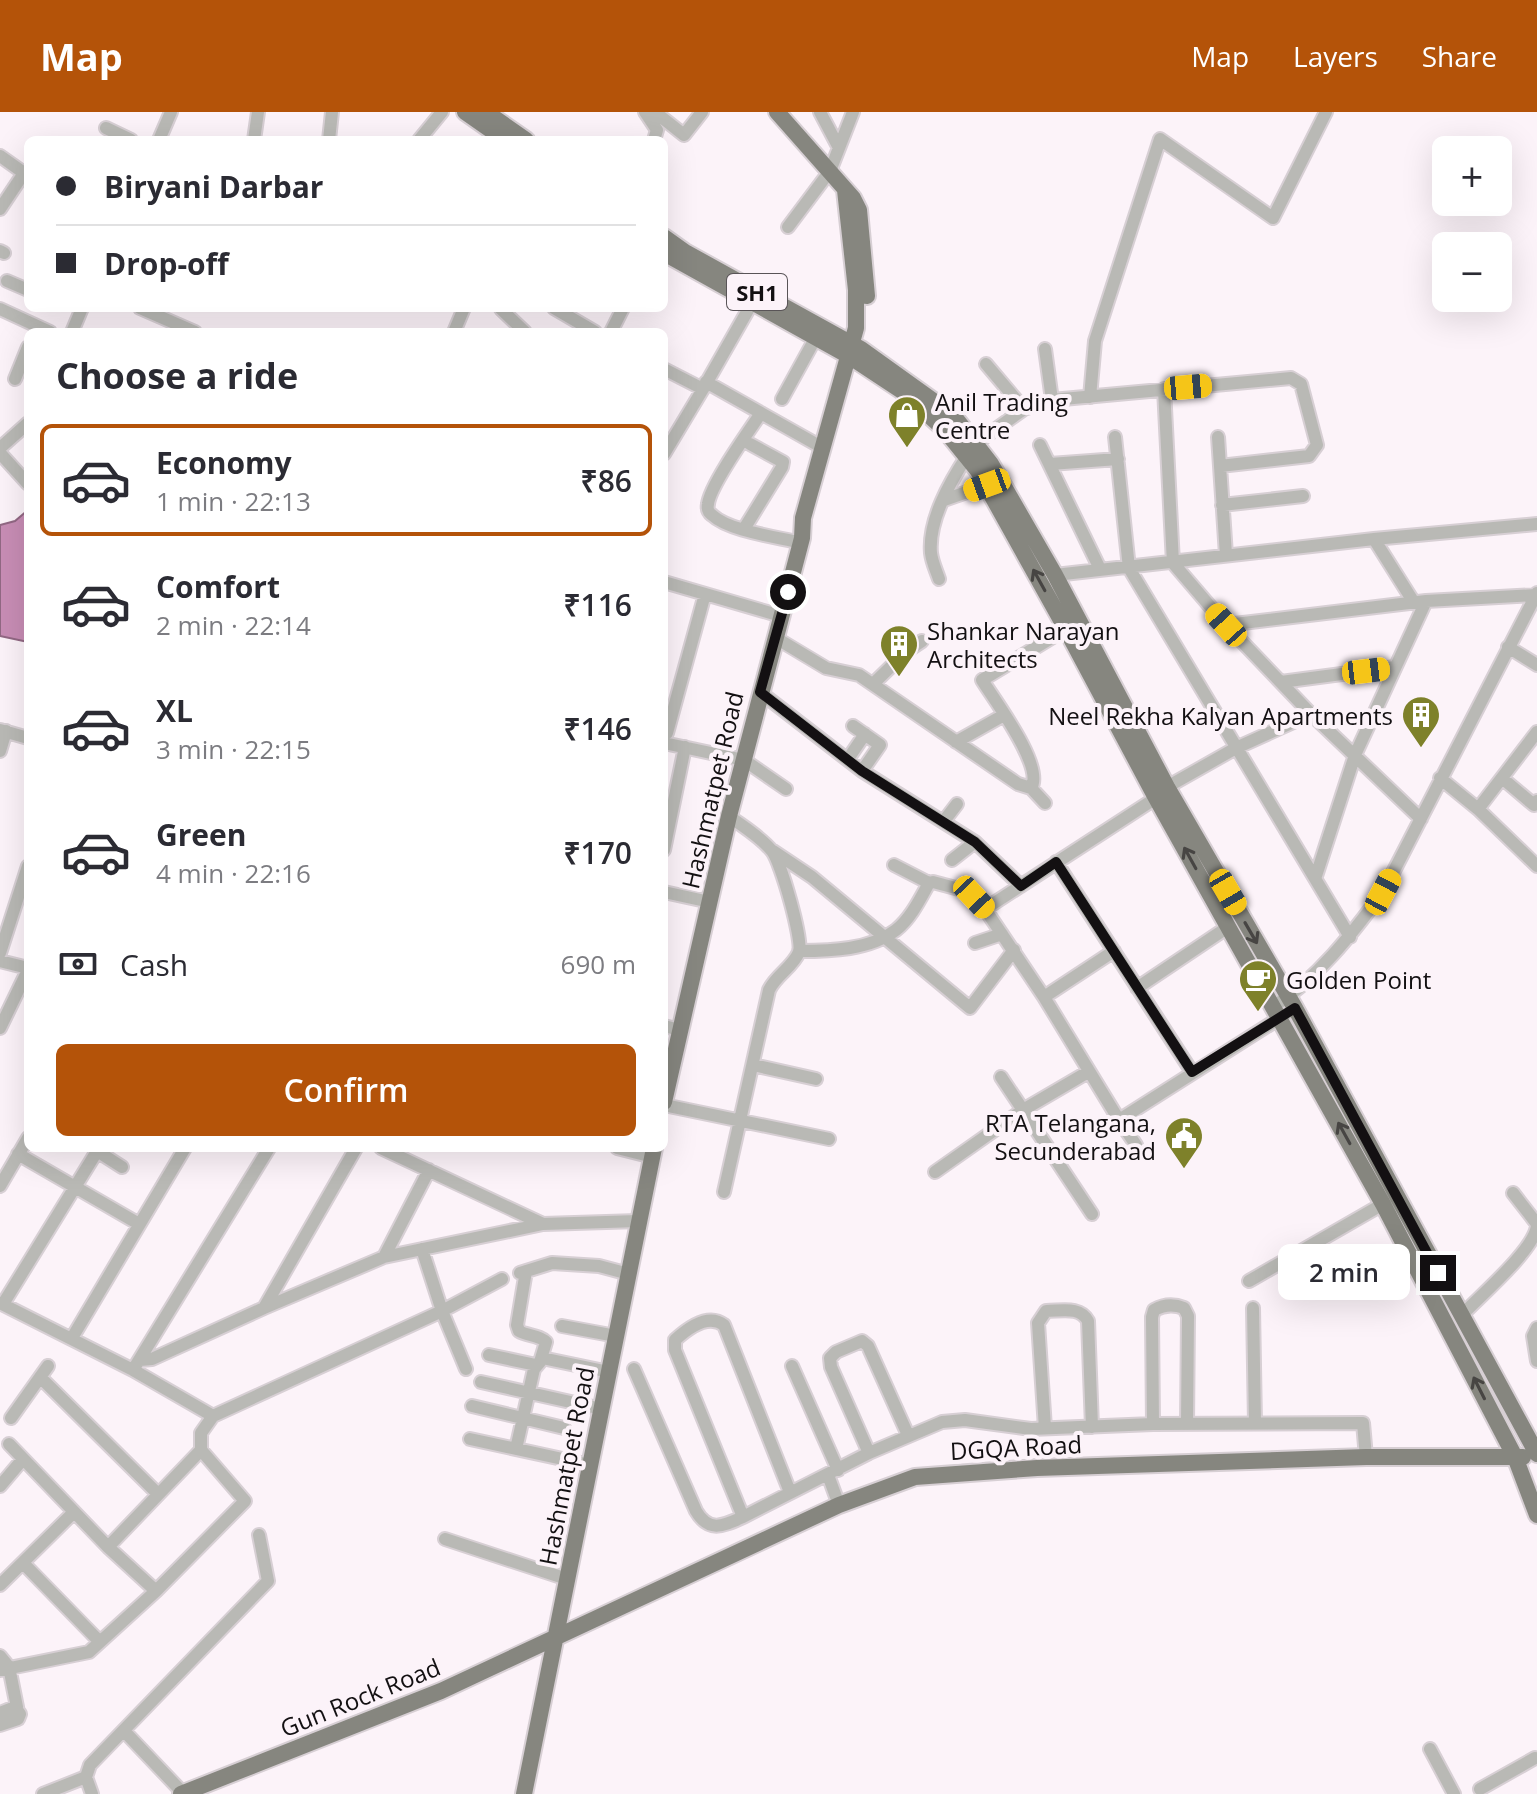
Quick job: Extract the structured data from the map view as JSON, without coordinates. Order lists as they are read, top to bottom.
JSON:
{
  "streets": {
    "main road": [
      "SH1",
      "Hashmatpet Road",
      "DGQA Road",
      "Gun Rock Road"
    ]
  },
  "crossings": [
    ["SH1", "Hashmatpet Road"],
    ["SH1", "DGQA Road"],
    ["Hashmatpet Road", "DGQA Road"],
    ["Hashmatpet Road", "Gun Rock Road"],
    ["DGQA Road", "Gun Rock Road"]
  ],
  "places": {
    "shop": ["Anil Trading Centre"],
    "building": ["Shankar Narayan Architects", "Neel Rekha Kalyan Apartments"],
    "cafe": ["Golden Point"],
    "public building": ["RTA Telangana, Secunderabad"]
  },
  "page": {
    "header": "Map",
    "nav": ["Map", "Layers", "Share"],
    "map_buttons": ["+", "−"],
    "banner": ["Biryani Darbar", "Drop-off"],
    "heading": "Choose a ride",
    "list": [
      {
        "name": "Economy",
        "note": "1 min · 22:13",
        "value": "₹86"
      },
      {
        "name": "Comfort",
        "note": "2 min · 22:14",
        "value": "₹116"
      },
      {
        "name": "XL",
        "note": "3 min · 22:15",
        "value": "₹146"
      },
      {
        "name": "Green",
        "note": "4 min · 22:16",
        "value": "₹170"
      }
    ],
    "pay": ["Cash", "690 m"],
    "buttons": "Confirm",
    "bubble": "2 min"
  }
}
